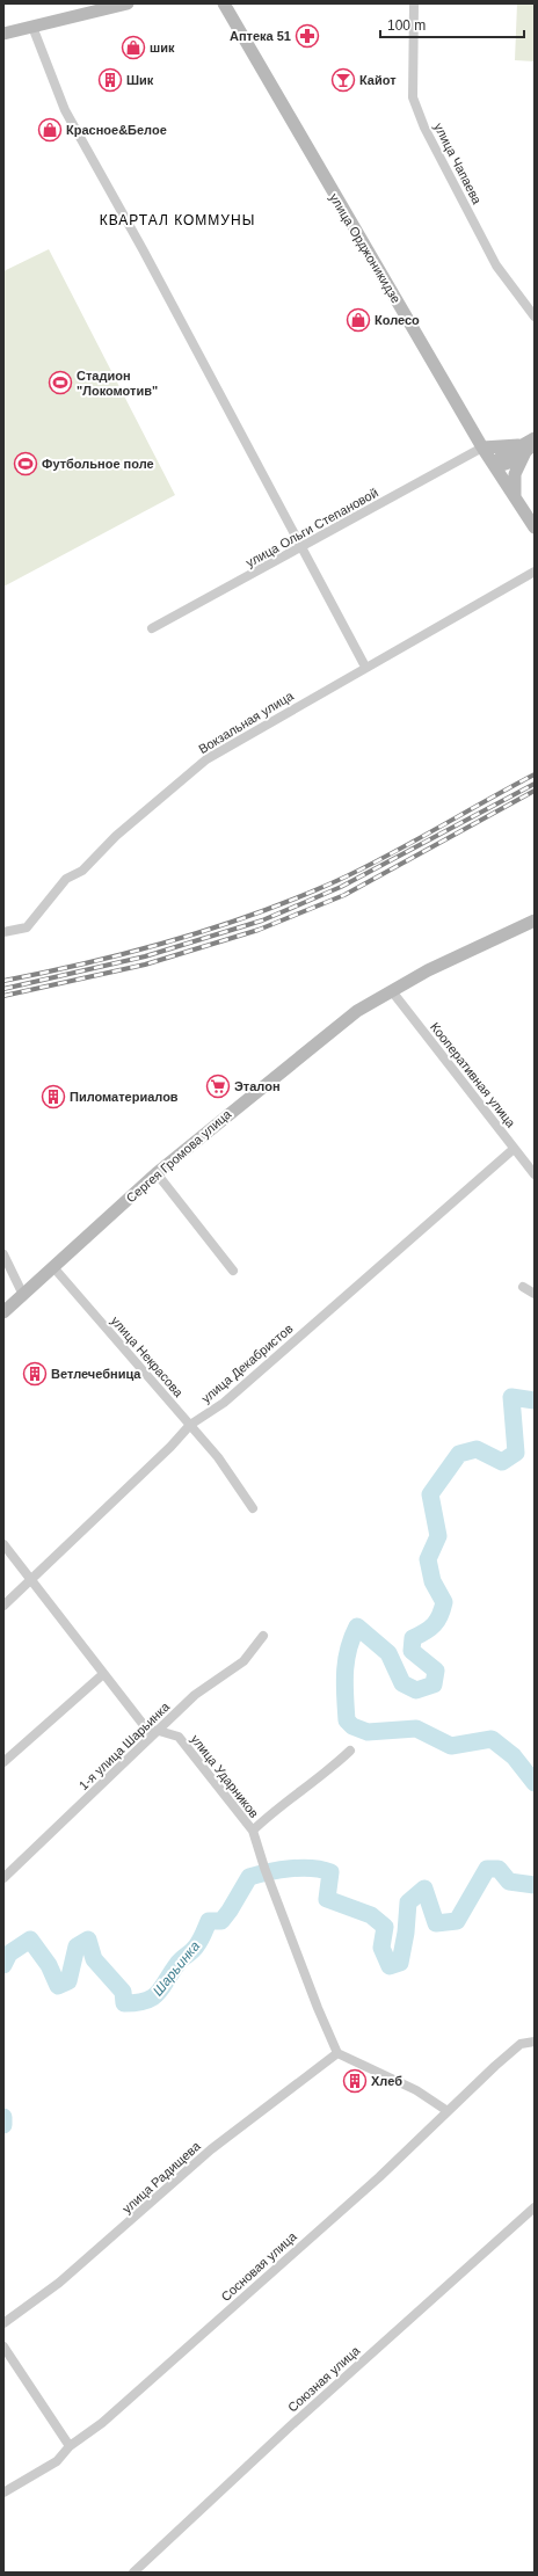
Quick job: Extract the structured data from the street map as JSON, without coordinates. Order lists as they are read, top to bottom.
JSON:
{
  "streets": {
    "street": [
      "улица Чапаева",
      "улица Орджоникидзе",
      "улица Ольги Степановой",
      "Вокзальная улица",
      "Кооперативная улица",
      "Сергея Громова улица",
      "улица Некрасова",
      "улица Декабристов",
      "1-я улица Шарьинка",
      "улица Ударников",
      "улица Радищева",
      "Сосновая улица",
      "Союзная улица"
    ]
  },
  "crossings": [
    ["улица Орджоникидзе", "улица Ольги Степановой"],
    ["Кооперативная улица", "Сергея Громова улица"],
    ["Кооперативная улица", "улица Декабристов"],
    ["Сергея Громова улица", "улица Некрасова"],
    ["улица Некрасова", "улица Декабристов"],
    ["улица Декабристов", "улица Ударников"],
    ["1-я улица Шарьинка", "улица Ударников"],
    ["улица Ударников", "улица Радищева"]
  ],
  "districts": ["КВАРТАЛ КОММУНЫ"],
  "water": ["Шарьинка"],
  "places": {
    "pharmacy": ["Аптека 51"],
    "shop": ["шик", "Красное&Белое", "Колесо"],
    "building": [
      "Шик",
      "Пиломатериалов",
      "Ветлечебница",
      "Хлеб"
    ],
    "bar": ["Кайот"],
    "sports": ["Стадион \"Локомотив\"", "Футбольное поле"],
    "supermarket": ["Эталон"]
  },
  "scale_bar": "100 m"
}
